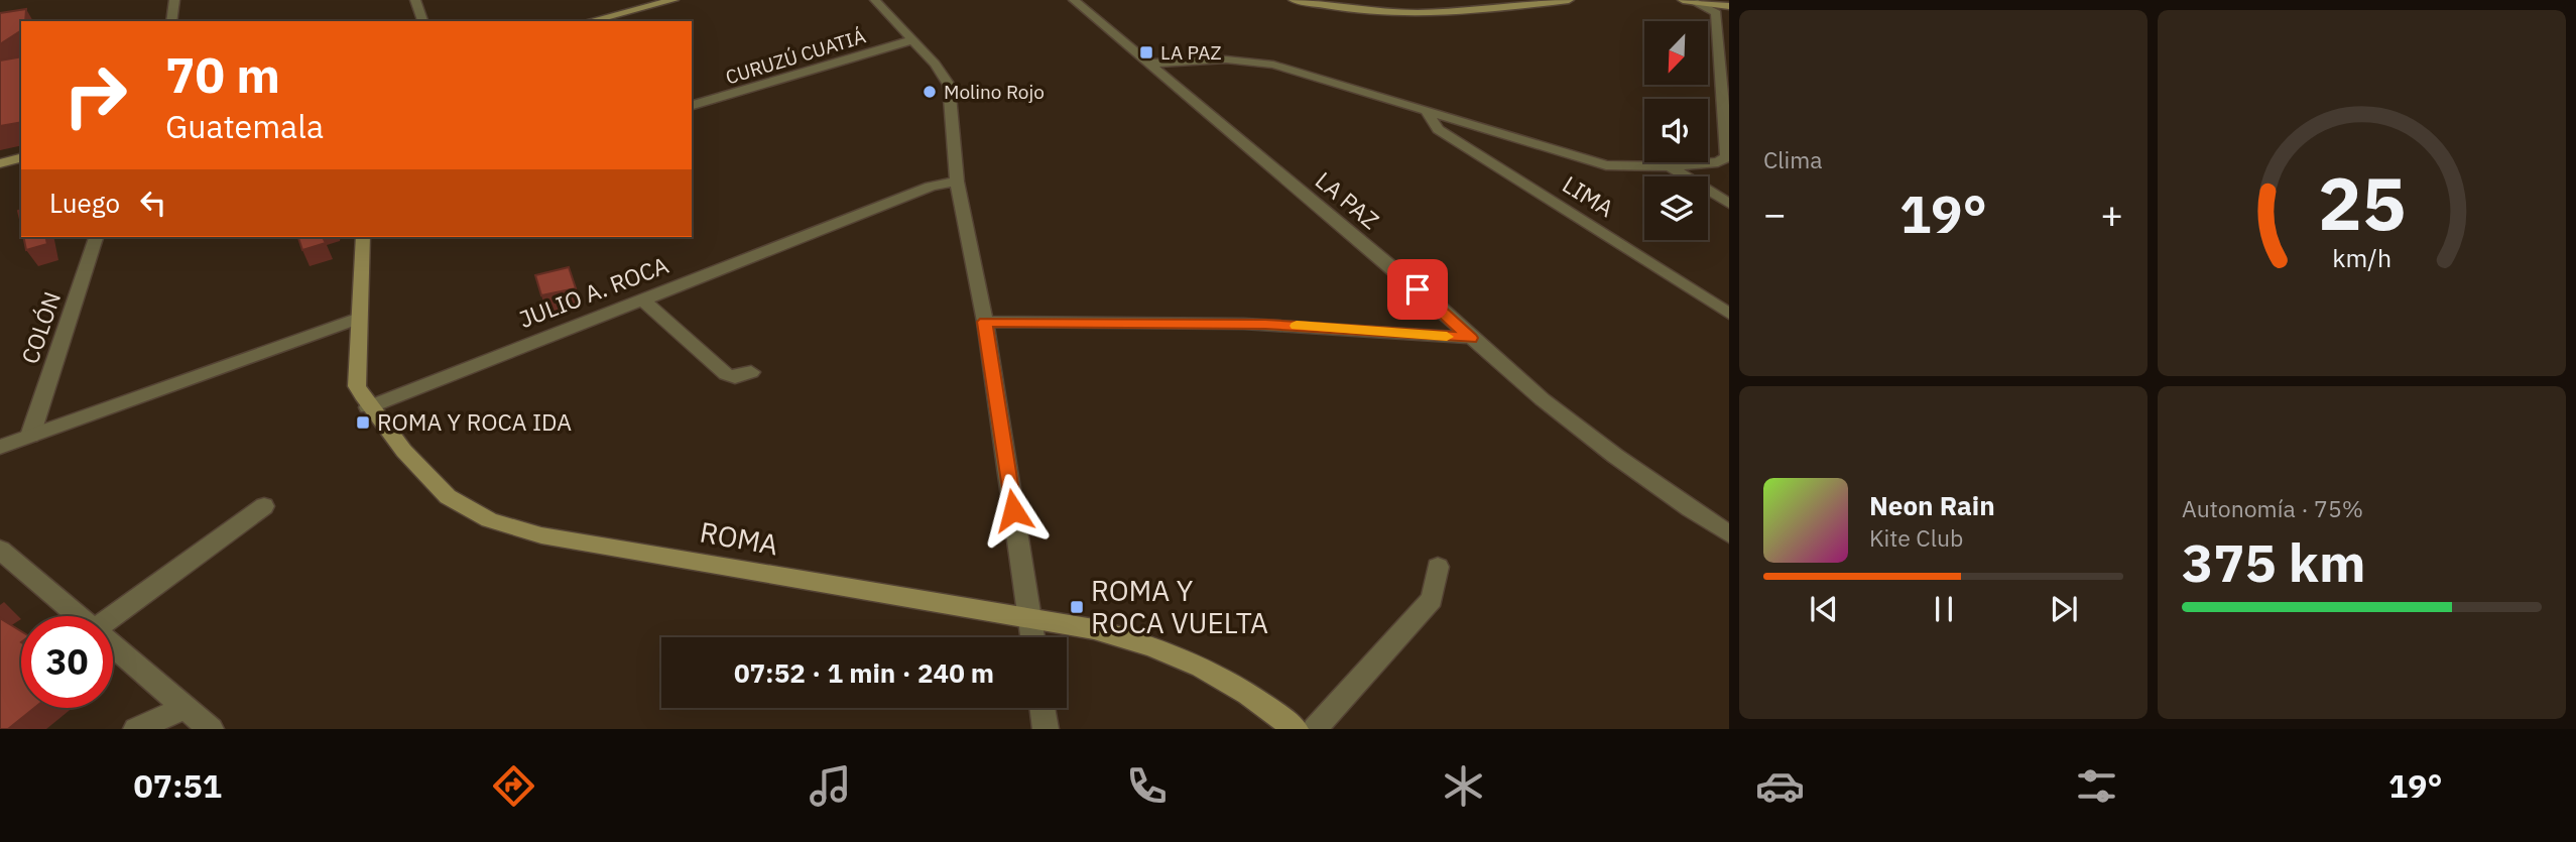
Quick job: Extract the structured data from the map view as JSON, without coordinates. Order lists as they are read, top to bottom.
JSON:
{
  "streets": {
    "main road": ["ROMA"],
    "street": [
      "CURUZÚ CUATIÁ",
      "LIMA",
      "LA PAZ",
      "JULIO A. ROCA",
      "COLÓN"
    ]
  },
  "crossings": [
    ["JULIO A. ROCA", "ROMA"]
  ],
  "places": {
    "transit": ["LA PAZ", "ROMA Y ROCA IDA", "ROMA Y ROCA VUELTA"],
    "other": ["Molino Rojo"]
  },
  "north": "bottom left",
  "page": {
    "tile": [
      "Clima",
      ["Autonomía · 75%", "375 km"]
    ],
    "turn": ["70 m", "Guatemala"],
    "then": "Luego",
    "heat": ["−", "19°", "+"],
    "song": ["Neon Rain", "Kite Club"],
    "limit": "30",
    "trip": "07:52 · 1 min · 240 m",
    "tabs": ["07:51", "19°"],
    "gauge": ["25", "km/h"]
  }
}
